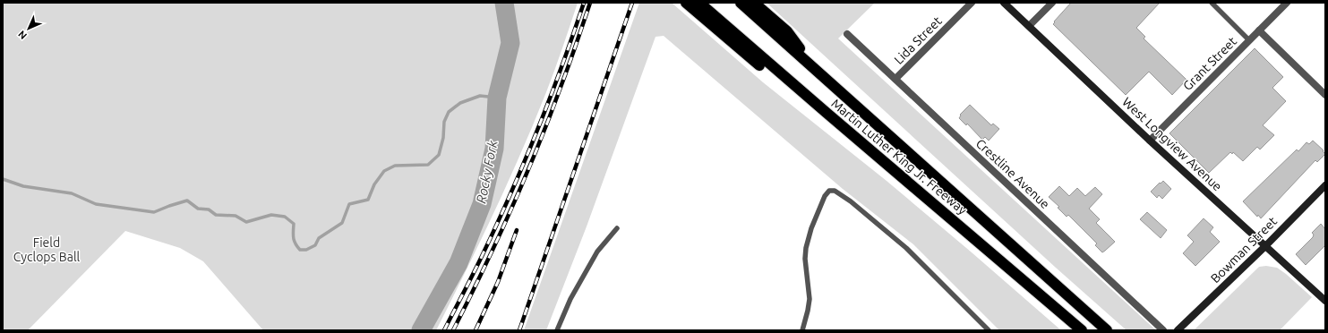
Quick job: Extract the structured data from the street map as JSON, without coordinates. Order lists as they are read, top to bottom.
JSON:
{
  "streets": {
    "highway": ["Martin Luther King Jr. Freeway"],
    "street": [
      "Lida Street",
      "Grant Street",
      "West Longview Avenue",
      "Crestline Avenue",
      "Bowman Street"
    ]
  },
  "crossings": [
    ["Lida Street", "Crestline Avenue"],
    ["Grant Street", "West Longview Avenue"],
    ["West Longview Avenue", "Bowman Street"]
  ],
  "water": ["Rocky Fork"],
  "parks": ["Field Cyclops Ball"],
  "north": "bottom left"
}
